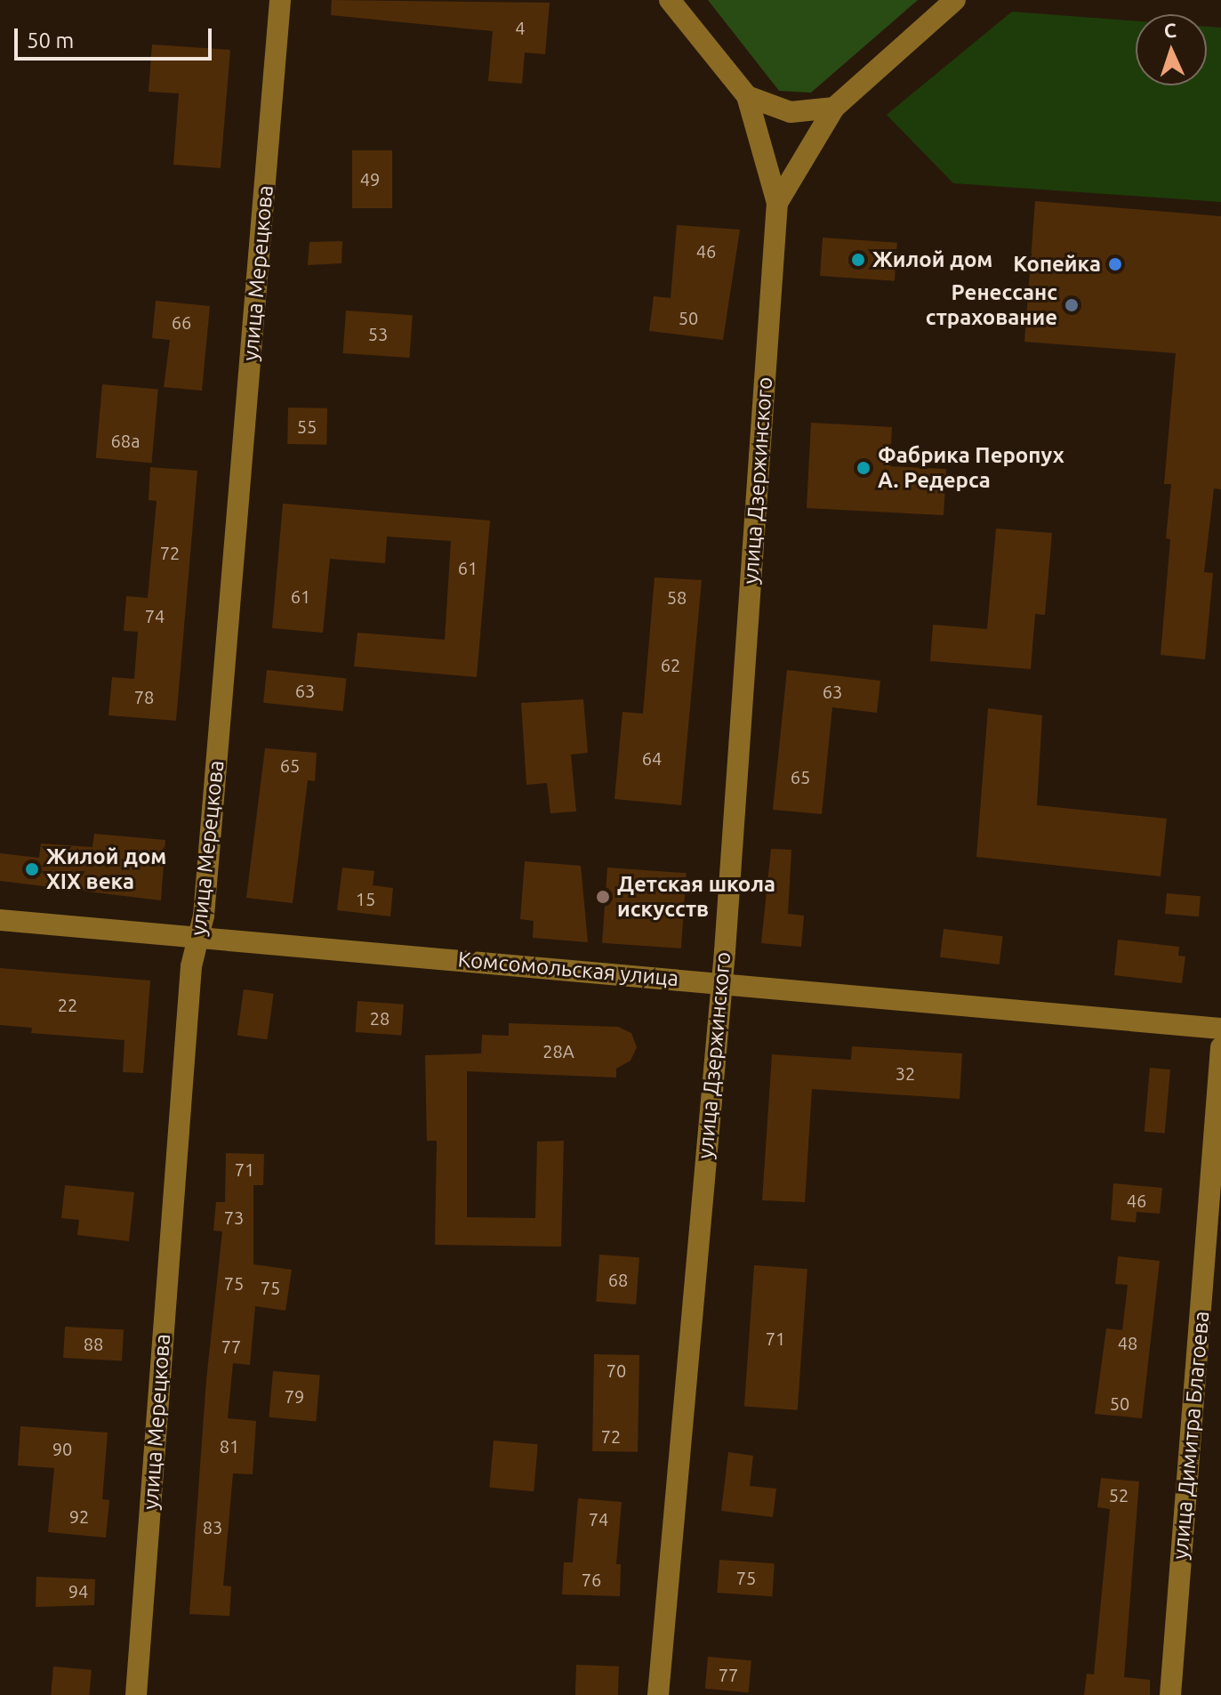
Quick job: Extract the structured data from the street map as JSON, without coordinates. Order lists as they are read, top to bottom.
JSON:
{
  "streets": {
    "street": [
      "улица Мерецкова",
      "улица Дзержинского",
      "Комсомольская улица",
      "улица Димитра Благоева"
    ]
  },
  "crossings": [
    ["улица Мерецкова", "Комсомольская улица"],
    ["улица Дзержинского", "Комсомольская улица"]
  ],
  "places": [
    "Жилой дом",
    "Копейка",
    "Ренессанс страхование",
    "Фабрика Перопух А. Редерса",
    "Жилой дом XIX века",
    "Детская школа искусств"
  ],
  "house_numbers": [
    "4",
    "49",
    "46",
    "50",
    "66",
    "53",
    "55",
    "68а",
    "72",
    "61",
    "61",
    "58",
    "74",
    "62",
    "63",
    "63",
    "78",
    "64",
    "65",
    "65",
    "15",
    "22",
    "28",
    "28А",
    "32",
    "71",
    "46",
    "73",
    "68",
    "75",
    "75",
    "71",
    "48",
    "88",
    "77",
    "70",
    "79",
    "50",
    "72",
    "81",
    "90",
    "52",
    "92",
    "74",
    "83",
    "75",
    "76",
    "94",
    "77"
  ],
  "scale_bar": "50 m",
  "north": "top"
}
